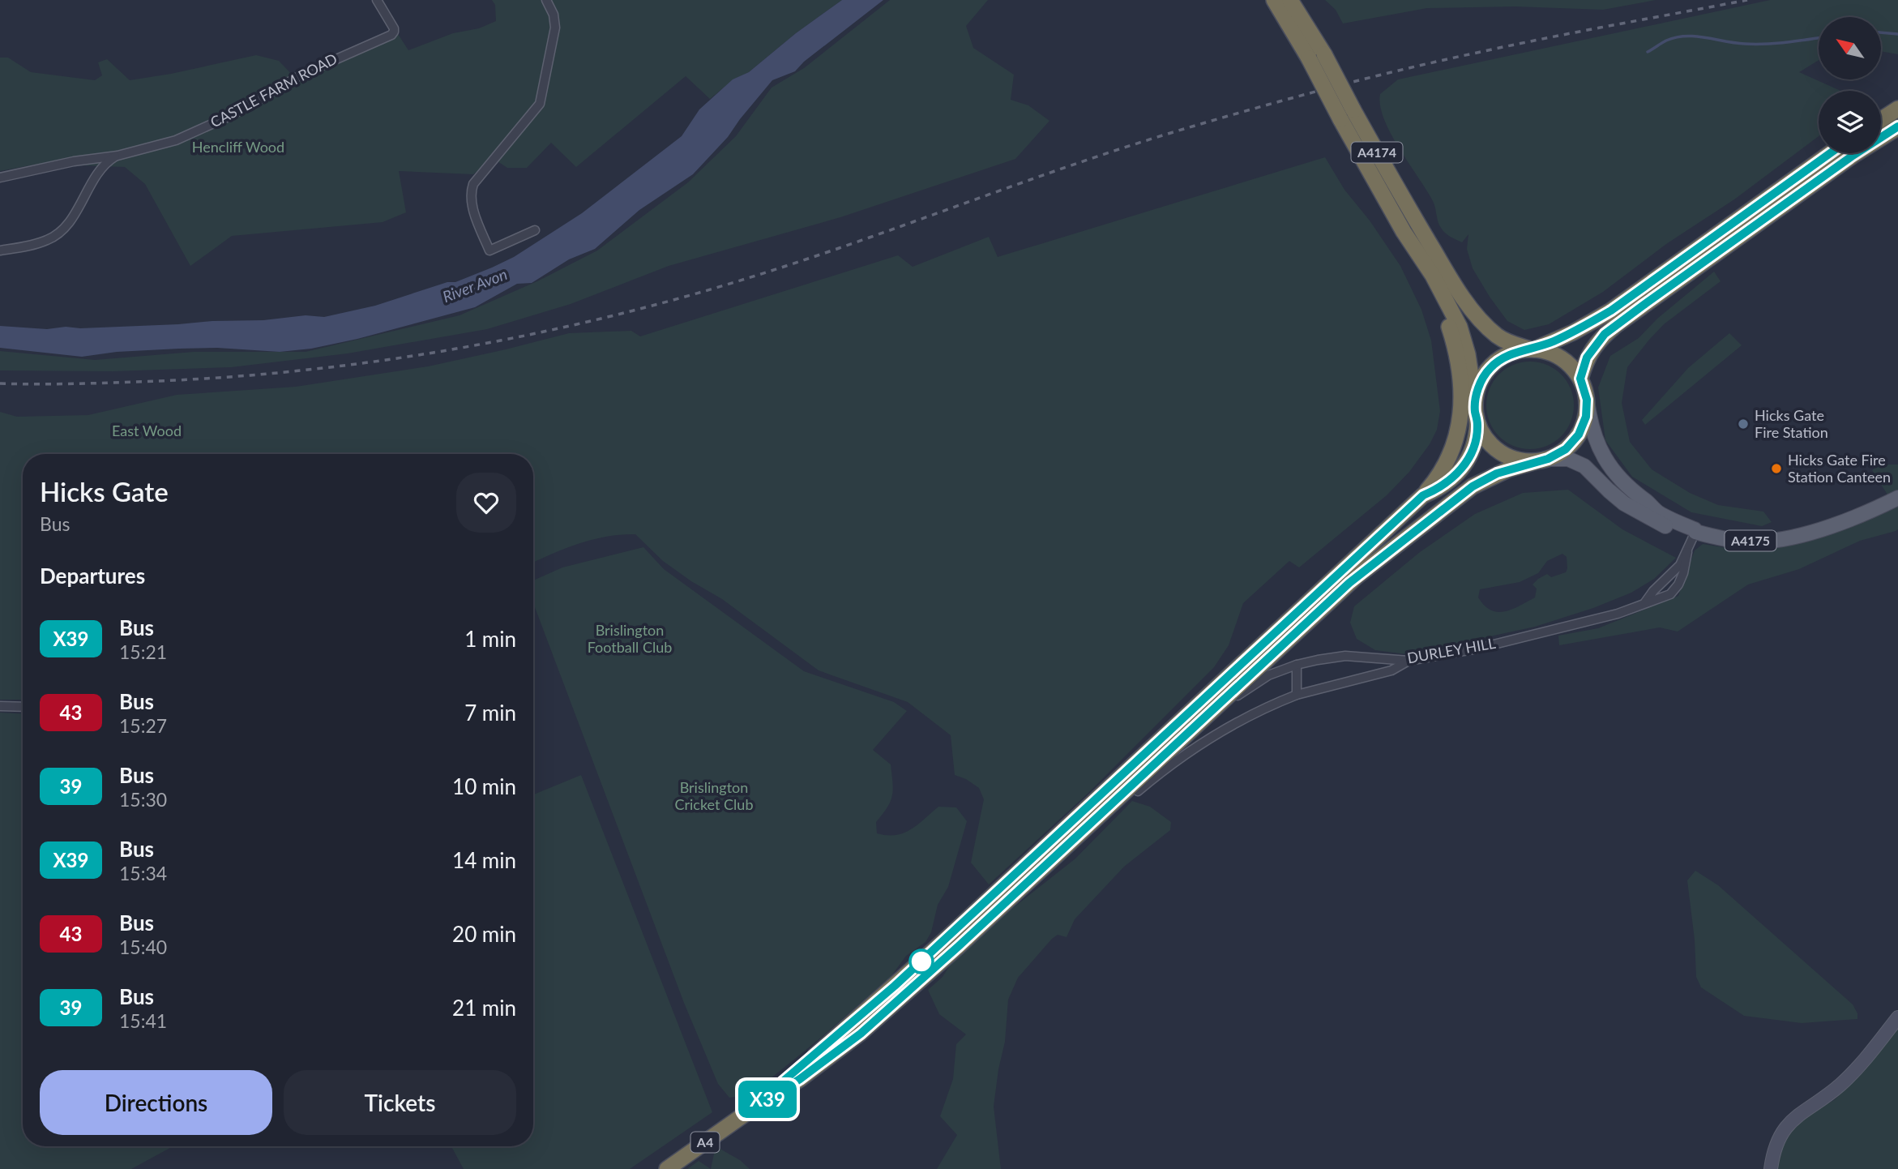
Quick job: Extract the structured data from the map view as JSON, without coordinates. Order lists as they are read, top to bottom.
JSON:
{
  "streets": {
    "highway": ["A4174", "A4"],
    "main road": ["A4175"],
    "street": ["CASTLE FARM ROAD", "DURLEY HILL"]
  },
  "crossings": [
    ["A4174", "A4175"],
    ["A4174", "A4"],
    ["A4175", "DURLEY HILL"],
    ["A4175", "A4"],
    ["DURLEY HILL", "A4"]
  ],
  "water": ["River Avon"],
  "parks": [
    "Hencliff Wood",
    "East Wood",
    "Brislington Football Club",
    "Brislington Cricket Club"
  ],
  "places": ["Hicks Gate Fire Station", "Hicks Gate Fire Station Canteen"],
  "lines": ["bus line X39"],
  "north": "top left",
  "page": {
    "on_map": "X39",
    "heading": [
      ["Hicks Gate", "Bus"],
      "Departures"
    ],
    "list": [
      {
        "mark": "X39",
        "name": "Bus",
        "note": "15:21",
        "value": "1 min"
      },
      {
        "mark": "43",
        "name": "Bus",
        "note": "15:27",
        "value": "7 min"
      },
      {
        "mark": "39",
        "name": "Bus",
        "note": "15:30",
        "value": "10 min"
      },
      {
        "mark": "X39",
        "name": "Bus",
        "note": "15:34",
        "value": "14 min"
      },
      {
        "mark": "43",
        "name": "Bus",
        "note": "15:40",
        "value": "20 min"
      },
      {
        "mark": "39",
        "name": "Bus",
        "note": "15:41",
        "value": "21 min"
      }
    ],
    "buttons": ["Directions", "Tickets"]
  }
}
